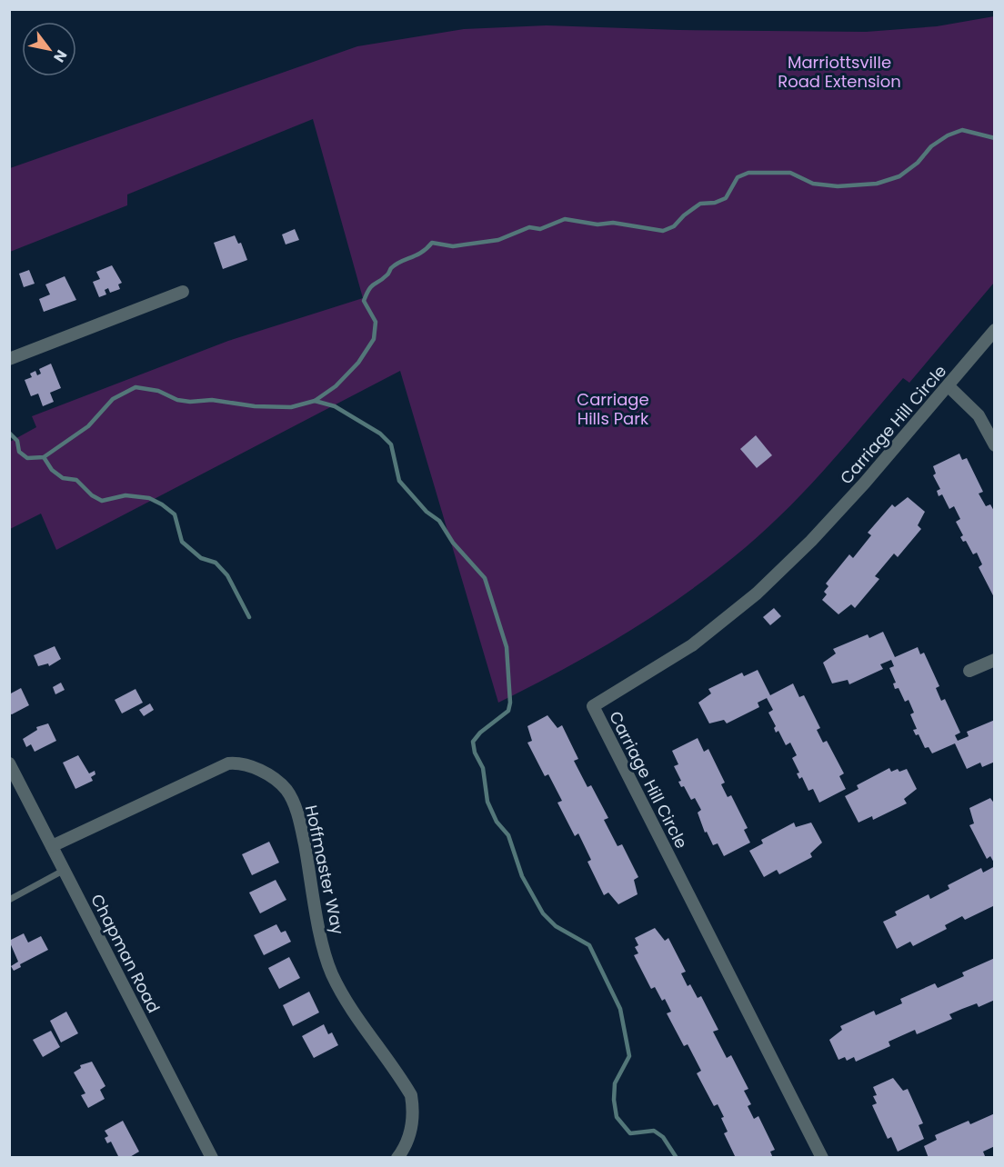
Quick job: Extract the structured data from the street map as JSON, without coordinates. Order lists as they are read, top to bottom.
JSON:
{
  "streets": {
    "street": ["Carriage Hill Circle", "Hoffmaster Way", "Chapman Road"]
  },
  "crossings": [
    ["Hoffmaster Way", "Chapman Road"]
  ],
  "parks": ["Marriottsville Road Extension", "Carriage Hills Park"],
  "north": "bottom right"
}
